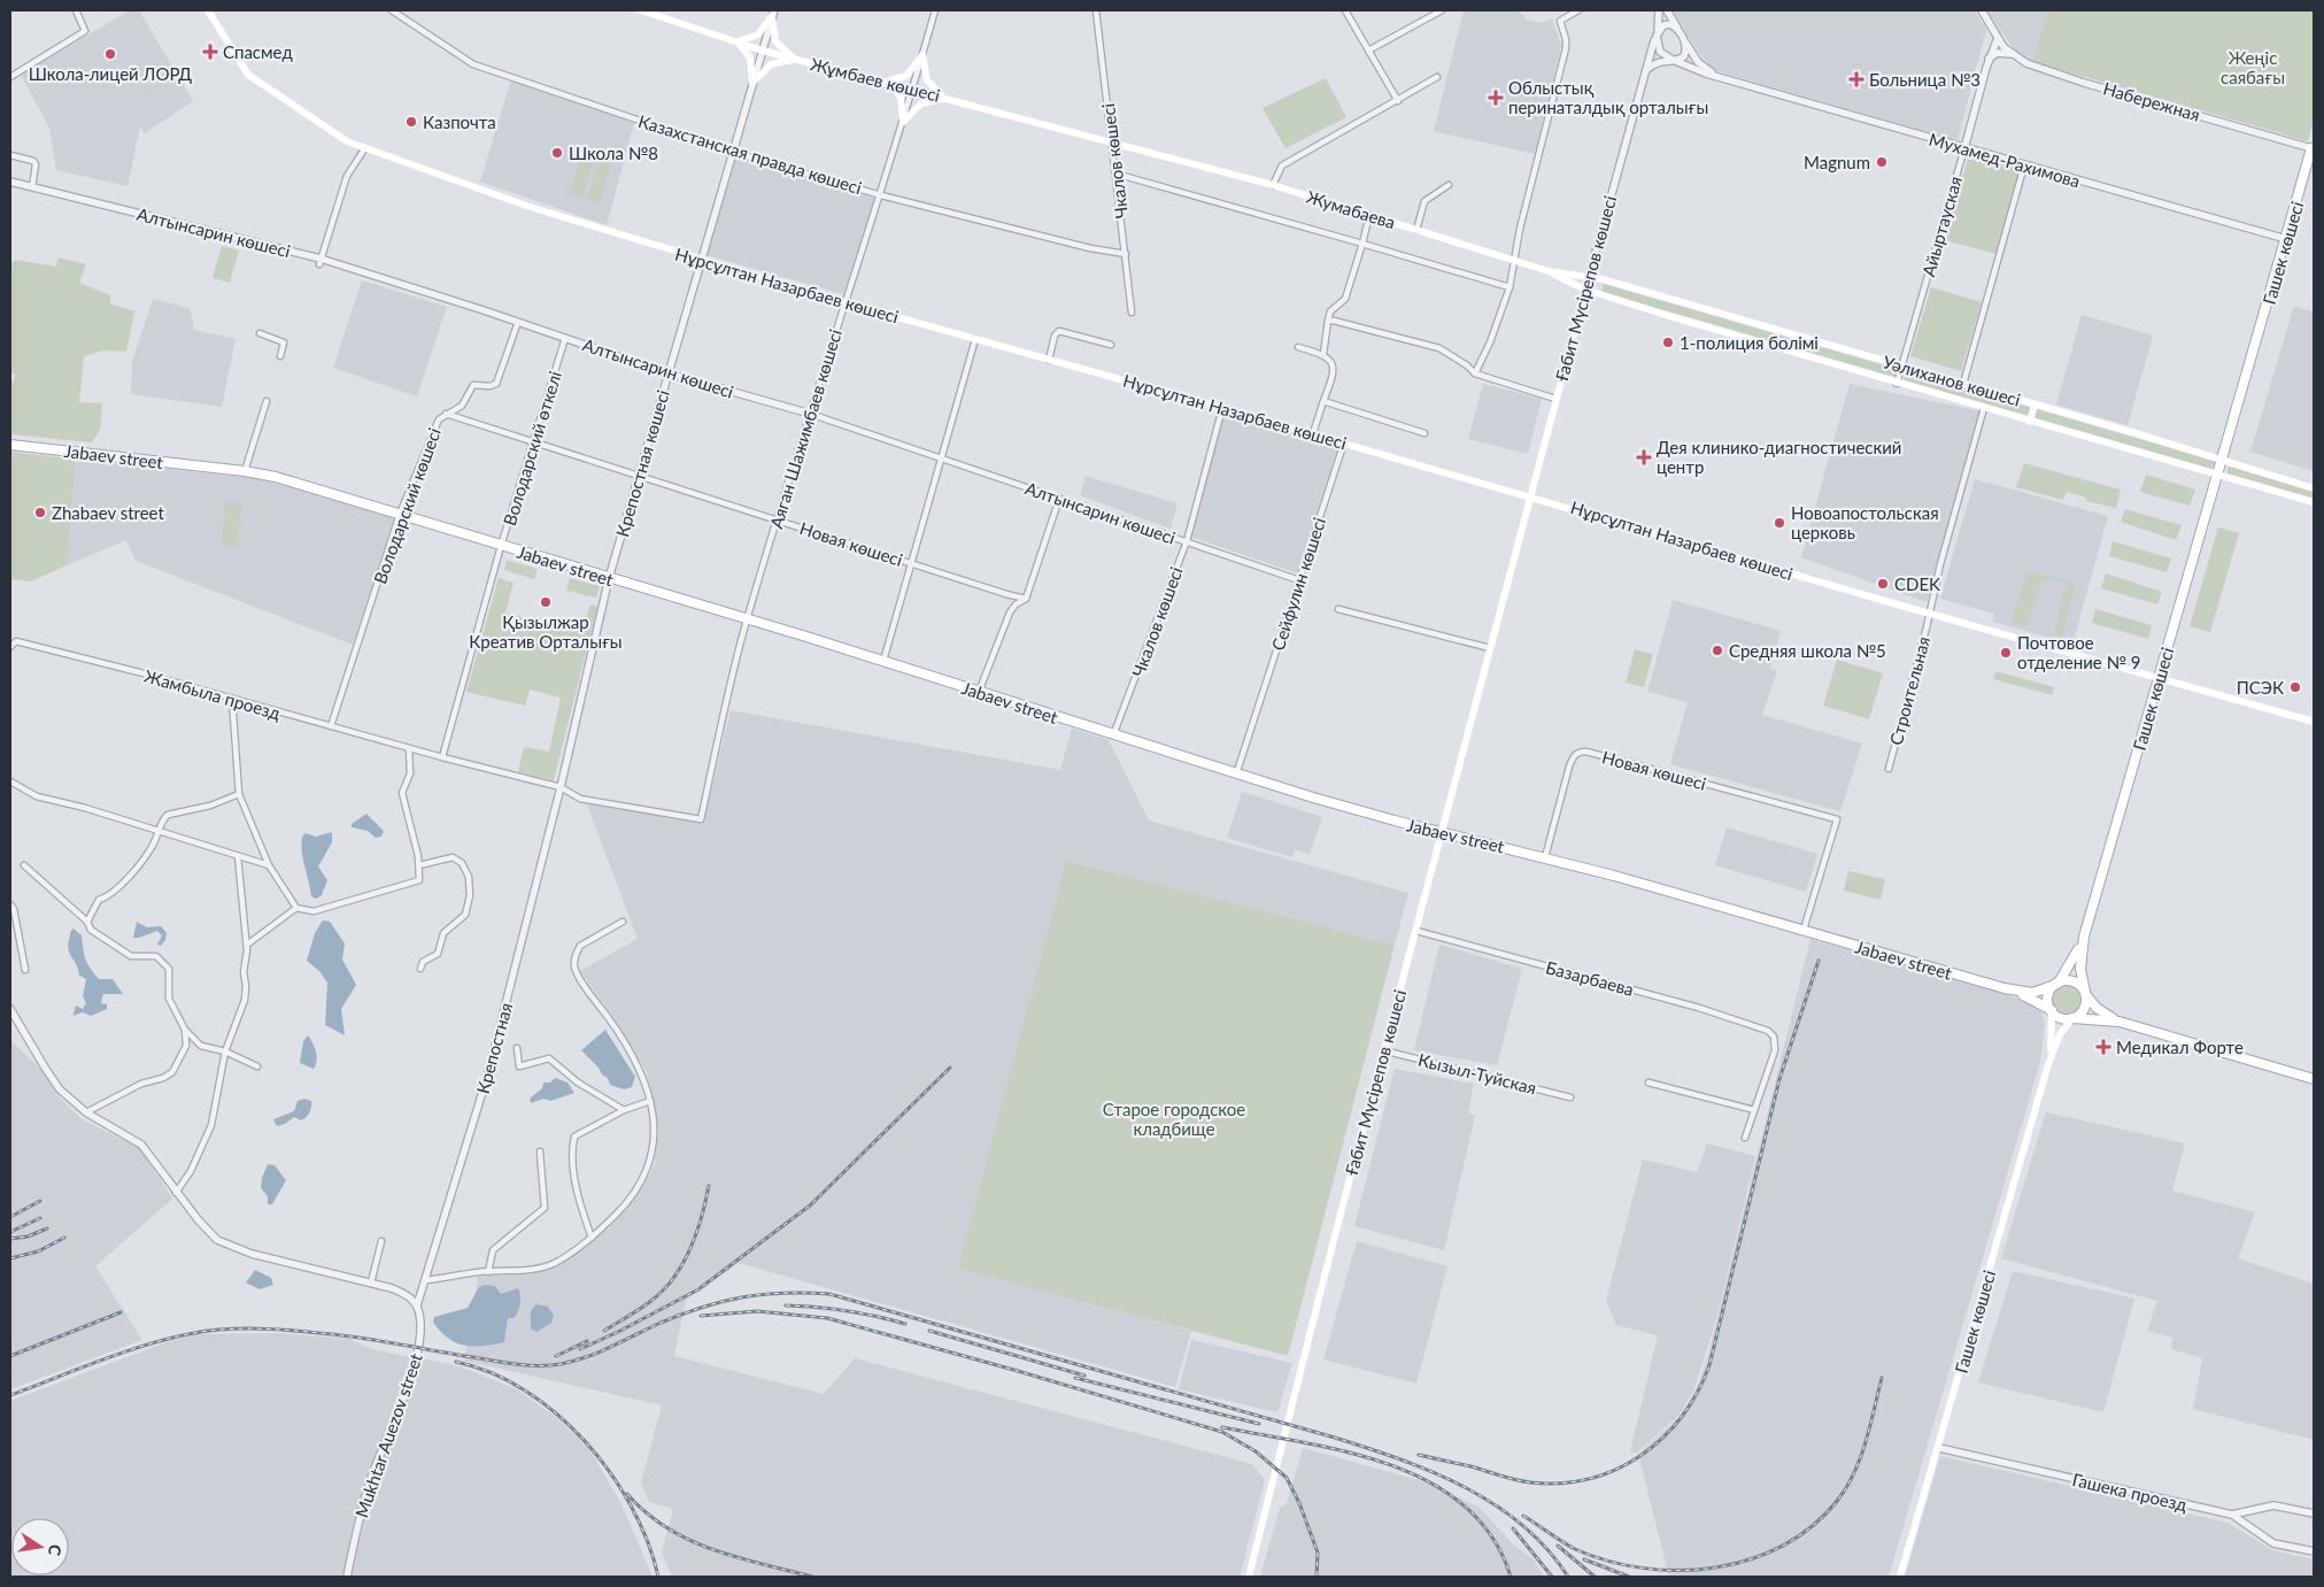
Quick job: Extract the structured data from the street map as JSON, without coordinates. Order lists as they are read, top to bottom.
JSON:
{
  "streets": {
    "main road": [
      "Жұмбаев көшесі",
      "Жумабаева",
      "Гашек көшесі",
      "Нұрсұлтан Назарбаев көшесі",
      "Ғабит Мүсірепов көшесі",
      "Уәлиханов көшесі",
      "Jabaev street"
    ],
    "street": [
      "Набережная",
      "Казахстанская правда көшесі",
      "Мухамед-Рахимова",
      "Чкалов көшесі",
      "Айыртауская",
      "Алтынсарин көшесі",
      "Аяган Шажимбаев көшесі",
      "Володарский өткелі",
      "Крепостная көшесі",
      "Володарский көшесі",
      "Новая көшесі",
      "Сейфулин көшесі",
      "Строительная",
      "Жамбыла проезд",
      "Базарбаева",
      "Крепостная",
      "Кызыл-Туйская",
      "Mukhtar Auezov street",
      "Гашека проезд"
    ]
  },
  "crossings": [
    ["Жұмбаев көшесі", "Чкалов көшесі"],
    ["Жұмбаев көшесі", "Жумабаева"],
    ["Жұмбаев көшесі", "Аяган Шажимбаев көшесі"],
    ["Жұмбаев көшесі", "Крепостная көшесі"],
    ["Набережная", "Айыртауская"],
    ["Набережная", "Гашек көшесі"],
    ["Казахстанская правда көшесі", "Чкалов көшесі"],
    ["Казахстанская правда көшесі", "Аяган Шажимбаев көшесі"],
    ["Казахстанская правда көшесі", "Крепостная көшесі"],
    ["Мухамед-Рахимова", "Айыртауская"],
    ["Мухамед-Рахимова", "Гашек көшесі"],
    ["Чкалов көшесі", "Жумабаева"],
    ["Чкалов көшесі", "Алтынсарин көшесі"],
    ["Чкалов көшесі", "Нұрсұлтан Назарбаев көшесі"],
    ["Чкалов көшесі", "Jabaev street"],
    ["Жумабаева", "Ғабит Мүсірепов көшесі"],
    ["Жумабаева", "Уәлиханов көшесі"],
    ["Айыртауская", "Уәлиханов көшесі"],
    ["Алтынсарин көшесі", "Аяган Шажимбаев көшесі"],
    ["Алтынсарин көшесі", "Володарский өткелі"],
    ["Алтынсарин көшесі", "Крепостная көшесі"],
    ["Алтынсарин көшесі", "Володарский көшесі"],
    ["Алтынсарин көшесі", "Сейфулин көшесі"],
    ["Гашек көшесі", "Нұрсұлтан Назарбаев көшесі"],
    ["Гашек көшесі", "Уәлиханов көшесі"],
    ["Гашек көшесі", "Гашека проезд"],
    ["Нұрсұлтан Назарбаев көшесі", "Ғабит Мүсірепов көшесі"],
    ["Нұрсұлтан Назарбаев көшесі", "Аяган Шажимбаев көшесі"],
    ["Нұрсұлтан Назарбаев көшесі", "Крепостная көшесі"],
    ["Нұрсұлтан Назарбаев көшесі", "Сейфулин көшесі"],
    ["Нұрсұлтан Назарбаев көшесі", "Строительная"],
    ["Ғабит Мүсірепов көшесі", "Уәлиханов көшесі"],
    ["Ғабит Мүсірепов көшесі", "Jabaev street"],
    ["Ғабит Мүсірепов көшесі", "Базарбаева"],
    ["Ғабит Мүсірепов көшесі", "Кызыл-Туйская"],
    ["Аяган Шажимбаев көшесі", "Jabaev street"],
    ["Аяган Шажимбаев көшесі", "Новая көшесі"],
    ["Аяган Шажимбаев көшесі", "Жамбыла проезд"],
    ["Володарский өткелі", "Jabaev street"],
    ["Володарский өткелі", "Новая көшесі"],
    ["Володарский өткелі", "Жамбыла проезд"],
    ["Jabaev street", "Крепостная көшесі"],
    ["Jabaev street", "Володарский көшесі"],
    ["Jabaev street", "Новая көшесі"],
    ["Jabaev street", "Сейфулин көшесі"],
    ["Крепостная көшесі", "Новая көшесі"],
    ["Крепостная көшесі", "Жамбыла проезд"],
    ["Крепостная көшесі", "Крепостная"],
    ["Володарский көшесі", "Новая көшесі"],
    ["Володарский көшесі", "Жамбыла проезд"],
    ["Жамбыла проезд", "Крепостная"],
    ["Крепостная", "Mukhtar Auezov street"]
  ],
  "parks": ["Жеңіс саябағы", "Старое городское кладбище"],
  "places": {
    "health": [
      "Спасмед",
      "Больница №3",
      "Облыстық перинаталдық орталығы",
      "Дея клинико-диагностический центр",
      "Медикал Форте"
    ],
    "other": [
      "Школа-лицей ЛОРД",
      "Казпочта",
      "Школа №8",
      "Magnum",
      "1-полиция болiмi",
      "Zhabaev street",
      "Новоапостольская церковь",
      "CDEK",
      "Қызылжар Креатив Орталығы",
      "Средняя школа №5",
      "Почтовое отделение № 9",
      "ПСЭК"
    ]
  },
  "north": "right"
}
